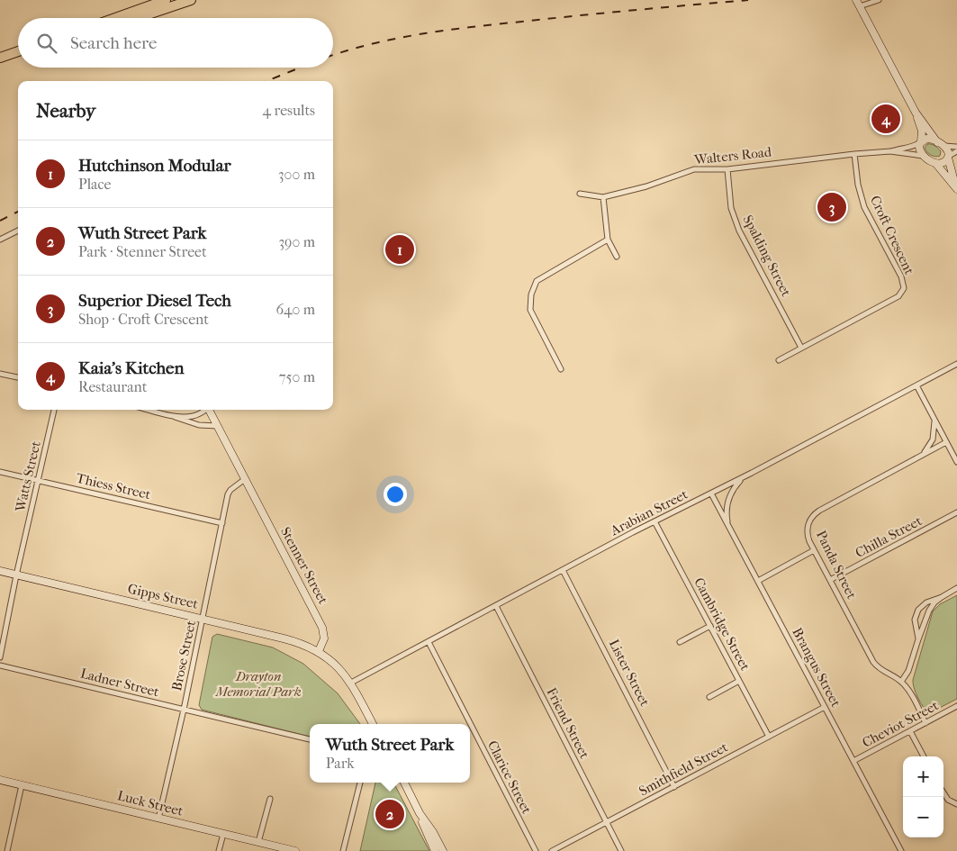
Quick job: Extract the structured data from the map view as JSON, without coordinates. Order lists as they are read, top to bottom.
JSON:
{
  "streets": {
    "main road": ["Stenner Street", "Gipps Street", "Luck Street"],
    "street": [
      "Walters Road",
      "Croft Crescent",
      "Spalding Street",
      "Watts Street",
      "Thiess Street",
      "Arabian Street",
      "Chilla Street",
      "Panda Street",
      "Cambridge Street",
      "Brose Street",
      "Brangus Street",
      "Lister Street",
      "Ladner Street",
      "Friend Street",
      "Cheviot Street",
      "Smithfield Street",
      "Clarice Street"
    ]
  },
  "crossings": [
    ["Walters Road", "Croft Crescent"],
    ["Walters Road", "Spalding Street"],
    ["Croft Crescent", "Spalding Street"],
    ["Watts Street", "Thiess Street"],
    ["Watts Street", "Gipps Street"],
    ["Thiess Street", "Brose Street"],
    ["Arabian Street", "Cambridge Street"],
    ["Arabian Street", "Brangus Street"],
    ["Arabian Street", "Lister Street"],
    ["Arabian Street", "Friend Street"],
    ["Arabian Street", "Clarice Street"],
    ["Chilla Street", "Panda Street"],
    ["Panda Street", "Cheviot Street"],
    ["Stenner Street", "Gipps Street"],
    ["Stenner Street", "Brose Street"],
    ["Gipps Street", "Brose Street"],
    ["Cambridge Street", "Smithfield Street"],
    ["Brose Street", "Ladner Street"],
    ["Brose Street", "Luck Street"],
    ["Brangus Street", "Cheviot Street"],
    ["Brangus Street", "Smithfield Street"],
    ["Lister Street", "Smithfield Street"],
    ["Friend Street", "Smithfield Street"]
  ],
  "parks": ["Drayton Memorial Park"],
  "page": {
    "search": "Search here",
    "heading": ["Nearby", "4 results"],
    "pins": [
      "4",
      "3",
      "1",
      "2"
    ],
    "list": [
      {
        "mark": "1",
        "name": "Hutchinson Modular",
        "note": "Place",
        "value": "300 m"
      },
      {
        "mark": "2",
        "name": "Wuth Street Park",
        "note": "Park · Stenner Street",
        "value": "390 m"
      },
      {
        "mark": "3",
        "name": "Superior Diesel Tech",
        "note": "Shop · Croft Crescent",
        "value": "640 m"
      },
      {
        "mark": "4",
        "name": "Kaia's Kitchen",
        "note": "Restaurant",
        "value": "750 m"
      }
    ],
    "popup": ["Wuth Street Park", "Park"],
    "map_buttons": ["+", "−"]
  }
}
